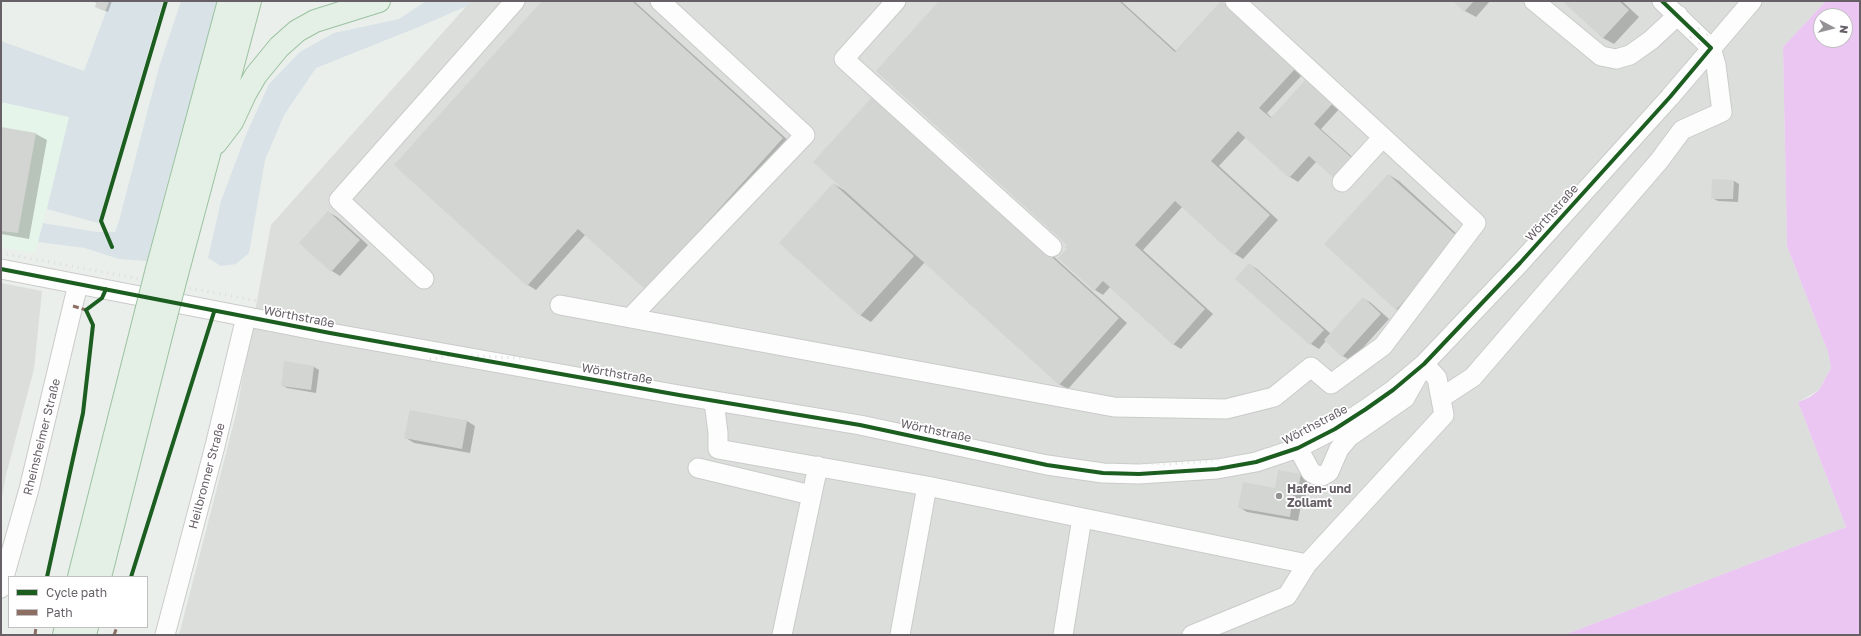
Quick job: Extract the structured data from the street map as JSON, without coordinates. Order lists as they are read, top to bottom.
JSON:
{
  "streets": {
    "street": ["Wörthstraße", "Rheinsheimer Straße", "Heilbronner Straße"]
  },
  "crossings": [
    ["Wörthstraße", "Rheinsheimer Straße"],
    ["Wörthstraße", "Heilbronner Straße"]
  ],
  "places": ["Hafen- und Zollamt"],
  "legend": ["Cycle path", "Path"],
  "north": "right"
}
